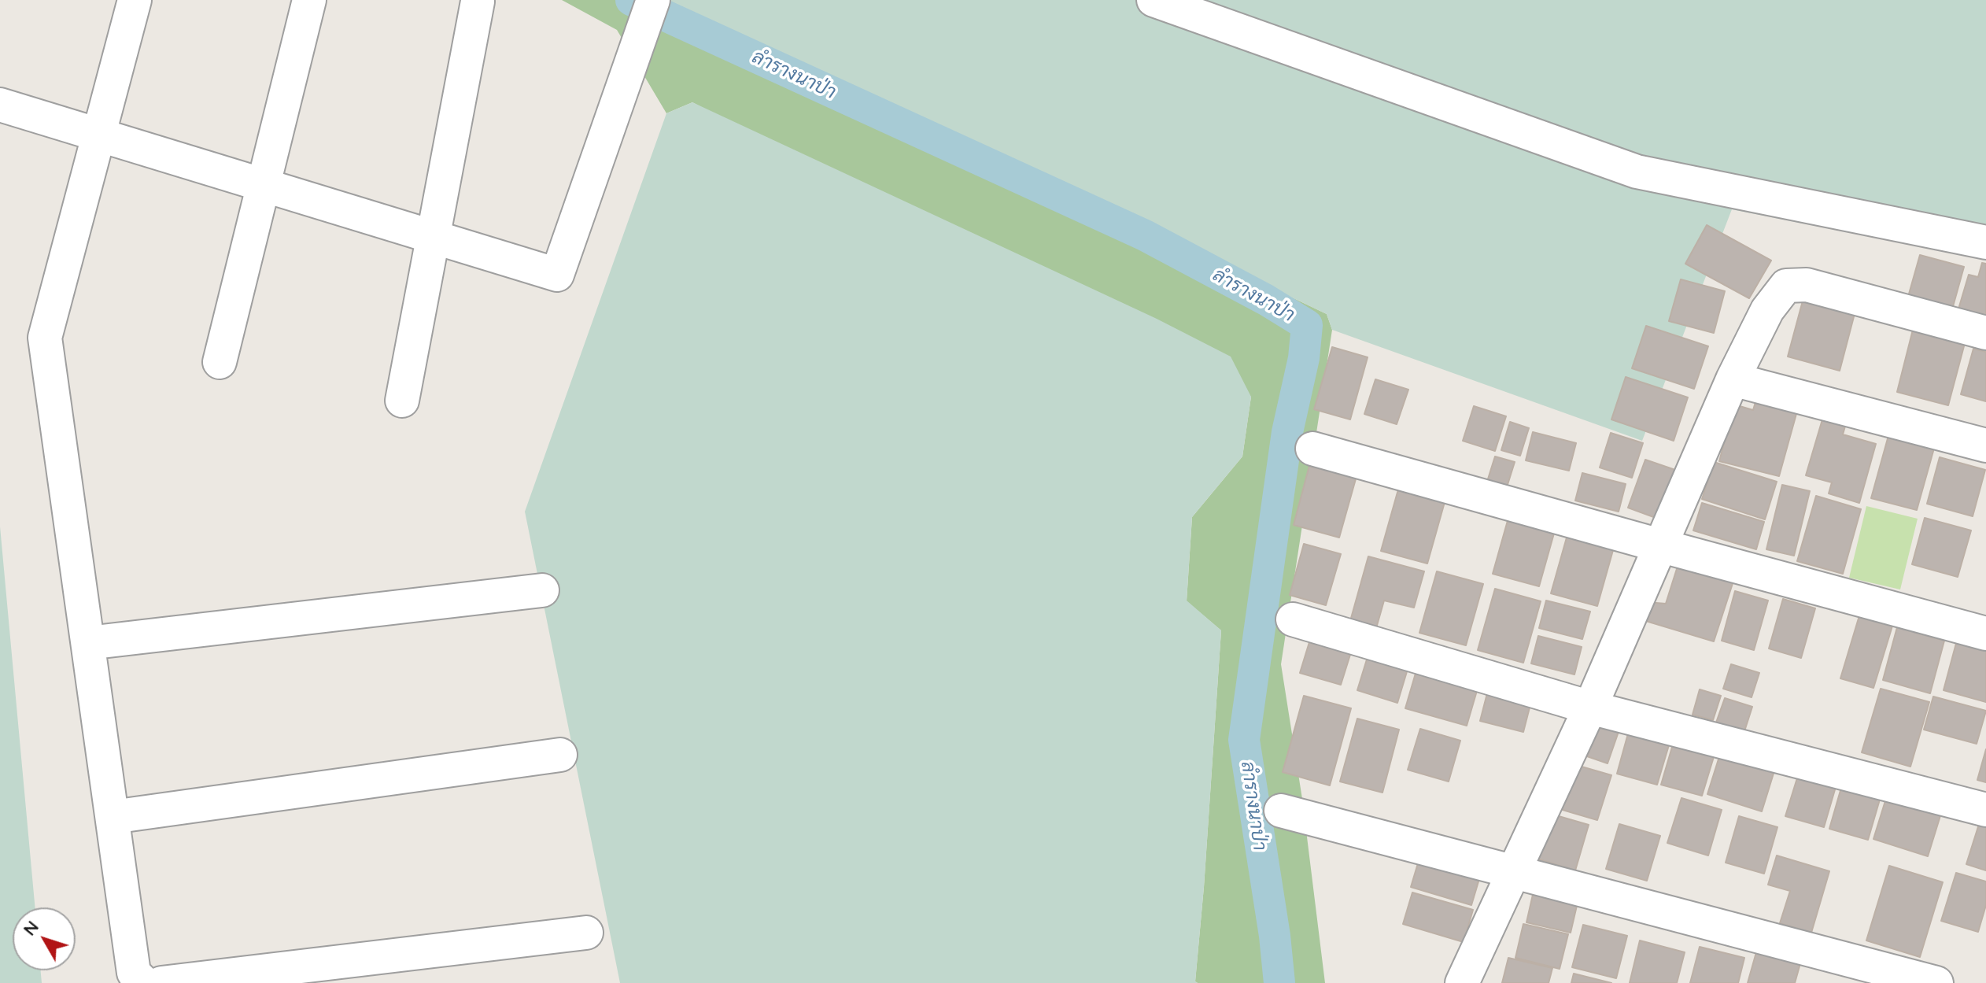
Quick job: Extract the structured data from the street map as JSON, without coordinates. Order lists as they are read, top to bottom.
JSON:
{
  "water": ["ลำรางนาป่า"],
  "north": "top left"
}
